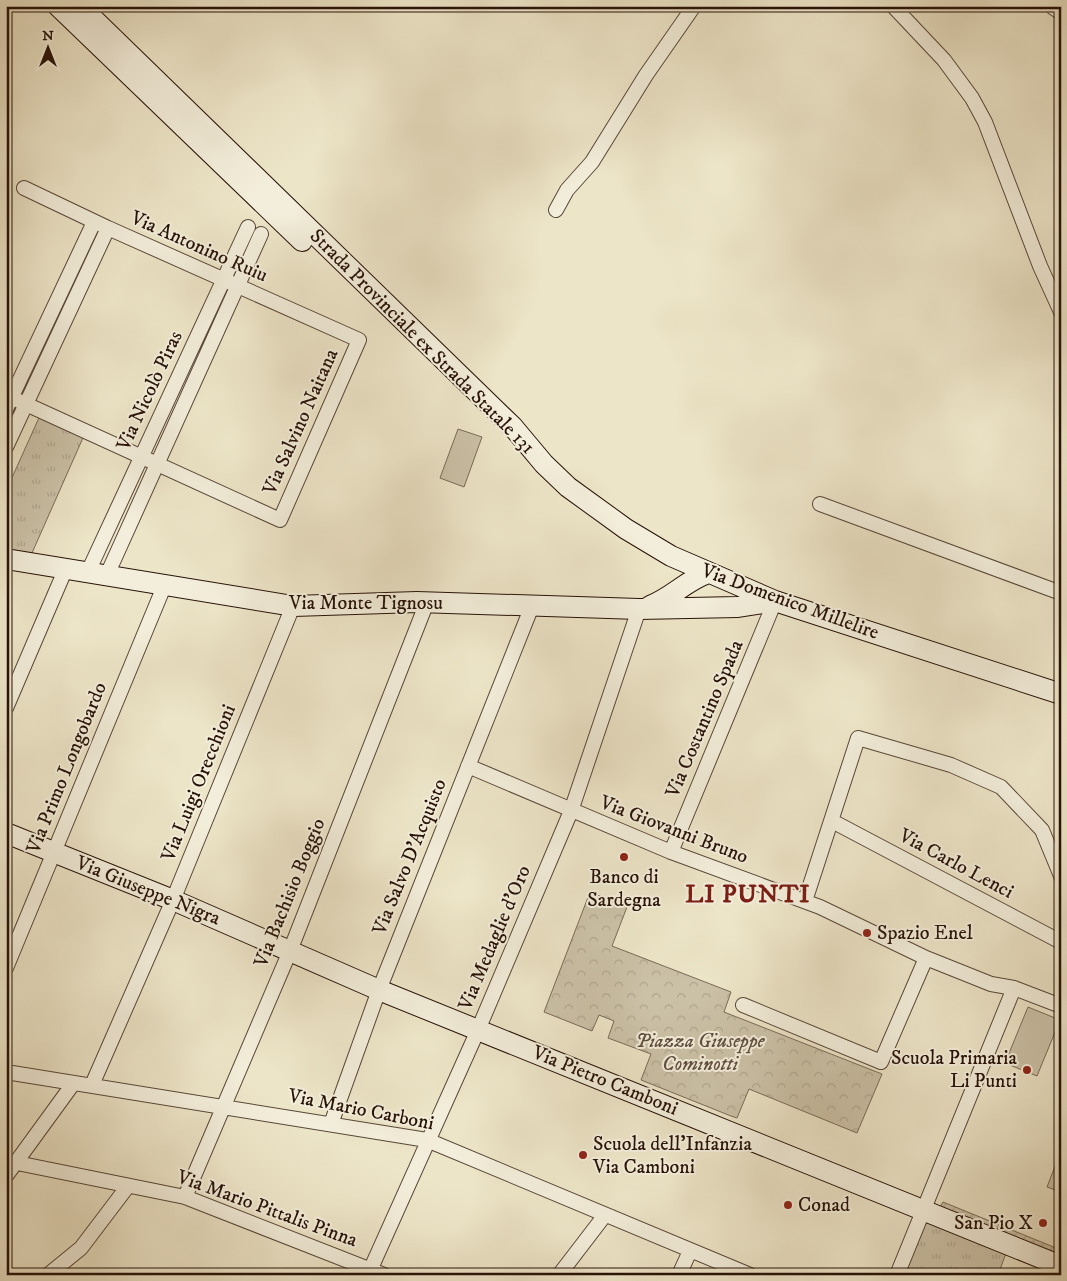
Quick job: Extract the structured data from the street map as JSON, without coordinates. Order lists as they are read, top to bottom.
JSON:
{
  "streets": {
    "street": [
      "Via Antonino Ruiu",
      "Strada Provinciale ex Strada Statale 131",
      "Via Nicolò Piras",
      "Via Salvino Naitana",
      "Via Domenico Millelire",
      "Via Monte Tignosu",
      "Via Costantino Spada",
      "Via Primo Longobardo",
      "Via Luigi Orecchioni",
      "Via Giovanni Bruno",
      "Via Salvo D'Acquisto",
      "Via Carlo Lenci",
      "Via Giuseppe Nigra",
      "Via Bachisio Boggio",
      "Via Medaglie d'Oro",
      "Via Pietro Camboni",
      "Via Mario Carboni",
      "Via Mario Pittalis Pinna"
    ]
  },
  "crossings": [
    ["Via Antonino Ruiu", "Via Nicolò Piras"],
    ["Via Antonino Ruiu", "Via Salvino Naitana"],
    ["Strada Provinciale ex Strada Statale 131", "Via Domenico Millelire"],
    ["Via Nicolò Piras", "Via Salvino Naitana"],
    ["Via Nicolò Piras", "Via Monte Tignosu"],
    ["Via Domenico Millelire", "Via Monte Tignosu"],
    ["Via Domenico Millelire", "Via Costantino Spada"],
    ["Via Monte Tignosu", "Via Costantino Spada"],
    ["Via Monte Tignosu", "Via Primo Longobardo"],
    ["Via Monte Tignosu", "Via Luigi Orecchioni"],
    ["Via Monte Tignosu", "Via Salvo D'Acquisto"],
    ["Via Monte Tignosu", "Via Bachisio Boggio"],
    ["Via Monte Tignosu", "Via Medaglie d'Oro"],
    ["Via Costantino Spada", "Via Giovanni Bruno"],
    ["Via Primo Longobardo", "Via Giuseppe Nigra"],
    ["Via Luigi Orecchioni", "Via Giuseppe Nigra"],
    ["Via Luigi Orecchioni", "Via Mario Carboni"],
    ["Via Giovanni Bruno", "Via Salvo D'Acquisto"],
    ["Via Giovanni Bruno", "Via Medaglie d'Oro"],
    ["Via Salvo D'Acquisto", "Via Pietro Camboni"],
    ["Via Salvo D'Acquisto", "Via Mario Carboni"],
    ["Via Giuseppe Nigra", "Via Bachisio Boggio"],
    ["Via Giuseppe Nigra", "Via Pietro Camboni"],
    ["Via Bachisio Boggio", "Via Pietro Camboni"],
    ["Via Bachisio Boggio", "Via Mario Carboni"],
    ["Via Bachisio Boggio", "Via Mario Pittalis Pinna"],
    ["Via Medaglie d'Oro", "Via Pietro Camboni"],
    ["Via Medaglie d'Oro", "Via Mario Carboni"],
    ["Via Medaglie d'Oro", "Via Mario Pittalis Pinna"]
  ],
  "districts": ["LI PUNTI"],
  "parks": ["Piazza Giuseppe Cominotti"],
  "places": [
    "Banco di Sardegna",
    "Spazio Enel",
    "Scuola Primaria Li Punti",
    "Scuola dell'Infanzia Via Camboni",
    "Conad",
    "San Pio X"
  ],
  "north": "top"
}
